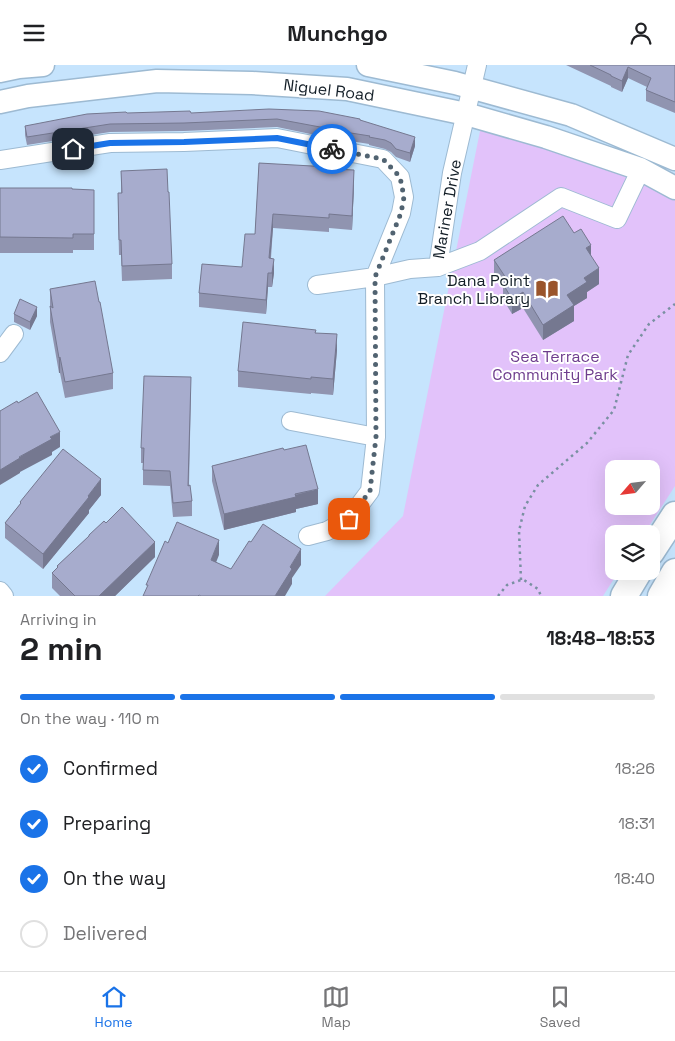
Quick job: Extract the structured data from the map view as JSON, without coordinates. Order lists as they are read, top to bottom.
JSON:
{
  "streets": {
    "main road": ["Niguel Road"],
    "street": ["Mariner Drive"]
  },
  "crossings": [
    ["Niguel Road", "Mariner Drive"]
  ],
  "parks": ["Sea Terrace Community Park"],
  "places": {
    "library": ["Dana Point Branch Library"]
  },
  "north": "bottom left",
  "page": {
    "header": "Munchgo",
    "heading": ["2 min", "Arriving in", "18:48–18:53"],
    "bar": "On the way · 110 m",
    "list": [
      ["Confirmed", "18:26"],
      ["Preparing", "18:31"],
      ["On the way", "18:40"],
      "Delivered"
    ],
    "tabs": ["Home", "Map", "Saved"]
  }
}
